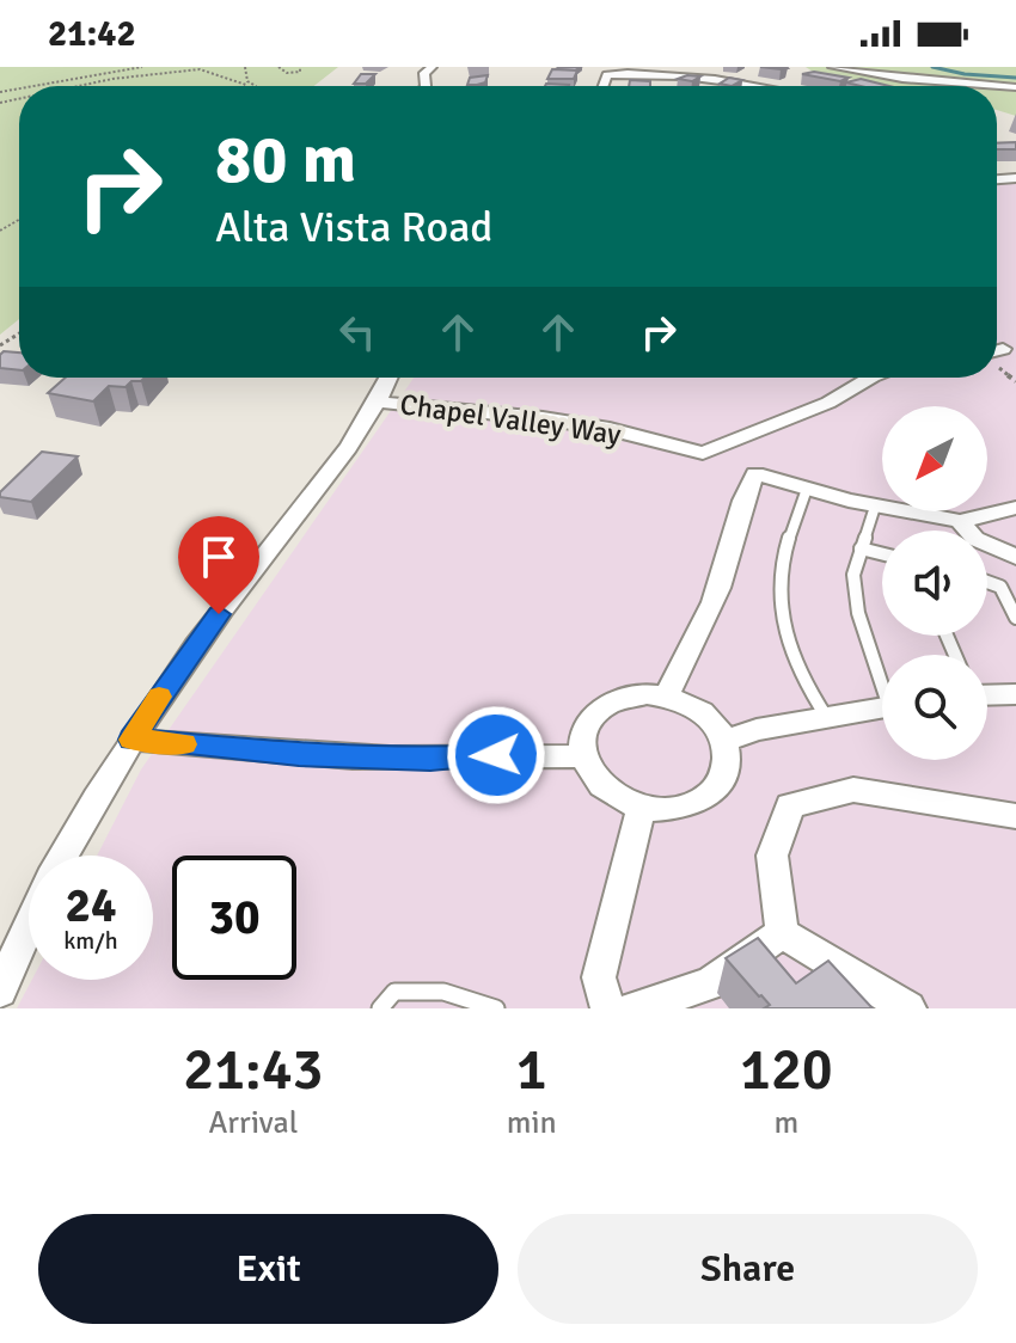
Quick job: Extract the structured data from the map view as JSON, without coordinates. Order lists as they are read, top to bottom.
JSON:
{
  "streets": {
    "street": ["Chapel Valley Way"]
  },
  "north": "bottom left",
  "page": {
    "status": "21:42",
    "turn": ["80 m", "Alta Vista Road"],
    "speed": "24 km/h",
    "limit": "30",
    "eta": [
      "21:43",
      "Arrival",
      "1",
      "min",
      "120",
      "m"
    ],
    "buttons": ["Exit", "Share"]
  }
}
